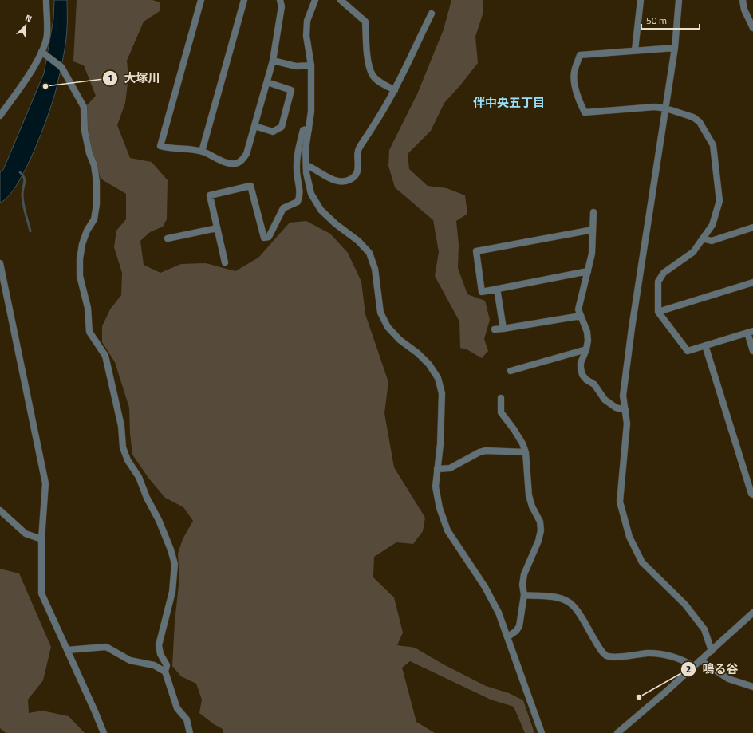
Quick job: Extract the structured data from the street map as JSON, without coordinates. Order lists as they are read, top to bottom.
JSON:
{
  "districts": ["伴中央五丁目"],
  "places": ["大塚川", "鳴る谷"],
  "scale_bar": "50 m",
  "north": "top right"
}
